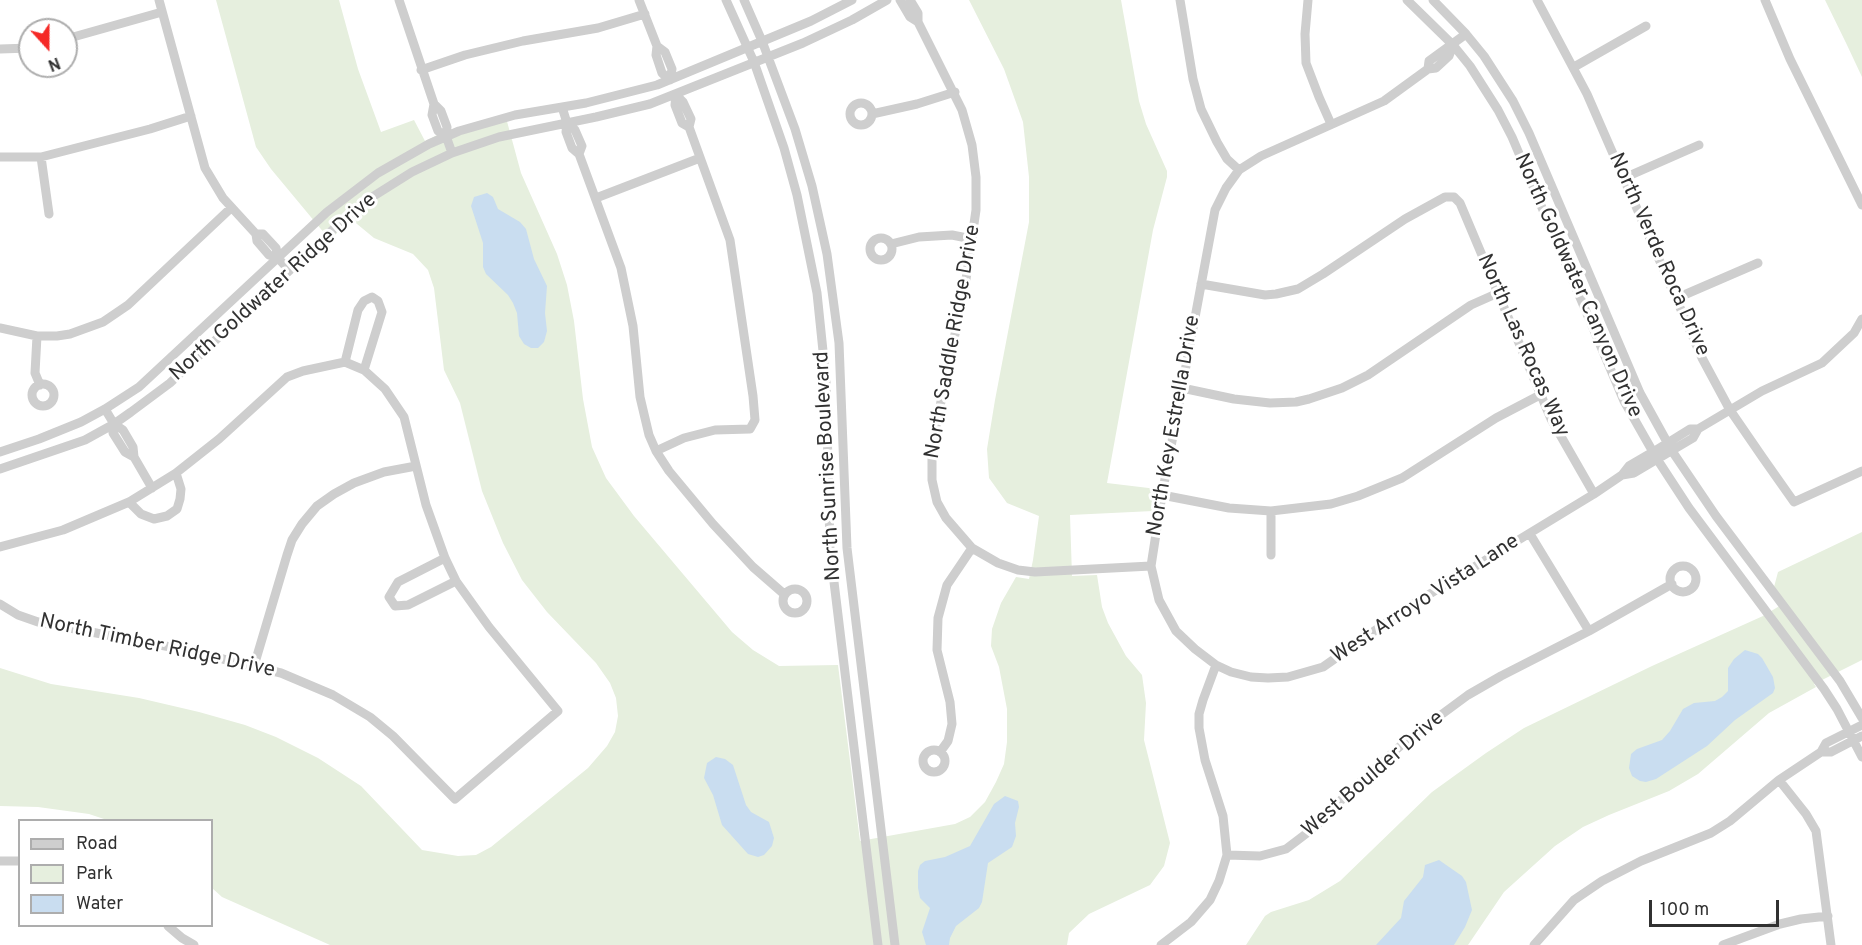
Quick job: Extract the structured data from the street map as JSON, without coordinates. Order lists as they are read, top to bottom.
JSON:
{
  "streets": {
    "street": [
      "North Verde Roca Drive",
      "North Goldwater Canyon Drive",
      "North Goldwater Ridge Drive",
      "North Saddle Ridge Drive",
      "North Las Rocas Way",
      "North Key Estrella Drive",
      "North Sunrise Boulevard",
      "West Arroyo Vista Lane",
      "North Timber Ridge Drive",
      "West Boulder Drive"
    ]
  },
  "crossings": [
    ["North Verde Roca Drive", "West Arroyo Vista Lane"],
    ["North Goldwater Canyon Drive", "West Arroyo Vista Lane"],
    ["North Goldwater Ridge Drive", "North Sunrise Boulevard"],
    ["North Saddle Ridge Drive", "North Key Estrella Drive"],
    ["North Las Rocas Way", "North Key Estrella Drive"],
    ["North Las Rocas Way", "West Arroyo Vista Lane"],
    ["North Key Estrella Drive", "West Arroyo Vista Lane"]
  ],
  "legend": ["Road", "Park", "Water"],
  "scale_bar": "100 m",
  "north": "bottom"
}
